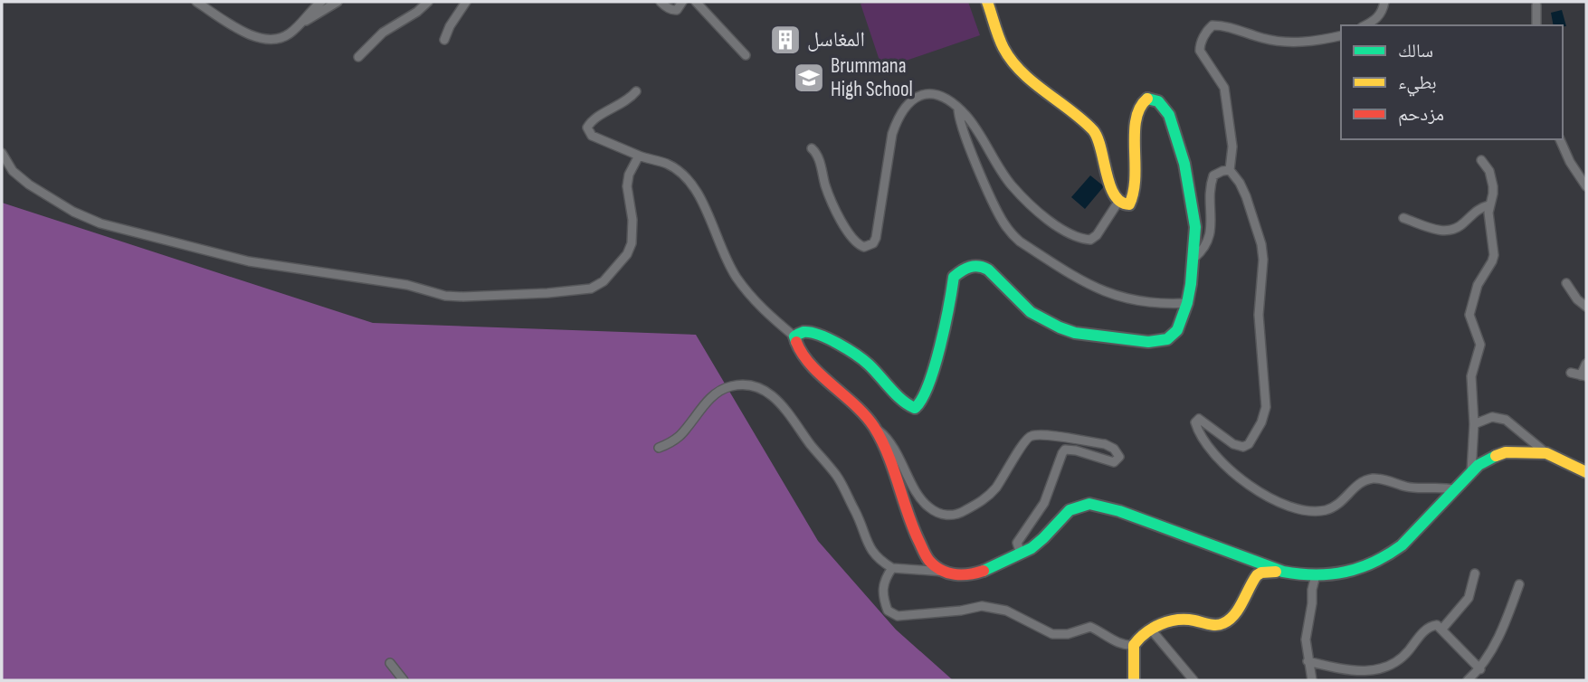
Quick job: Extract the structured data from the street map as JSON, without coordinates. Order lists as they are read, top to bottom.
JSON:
{
  "places": {
    "building": ["المغاسل"],
    "school or university": ["Brummana High School"]
  },
  "legend": ["سالك", "بطيء", "مزدحم"]
}
